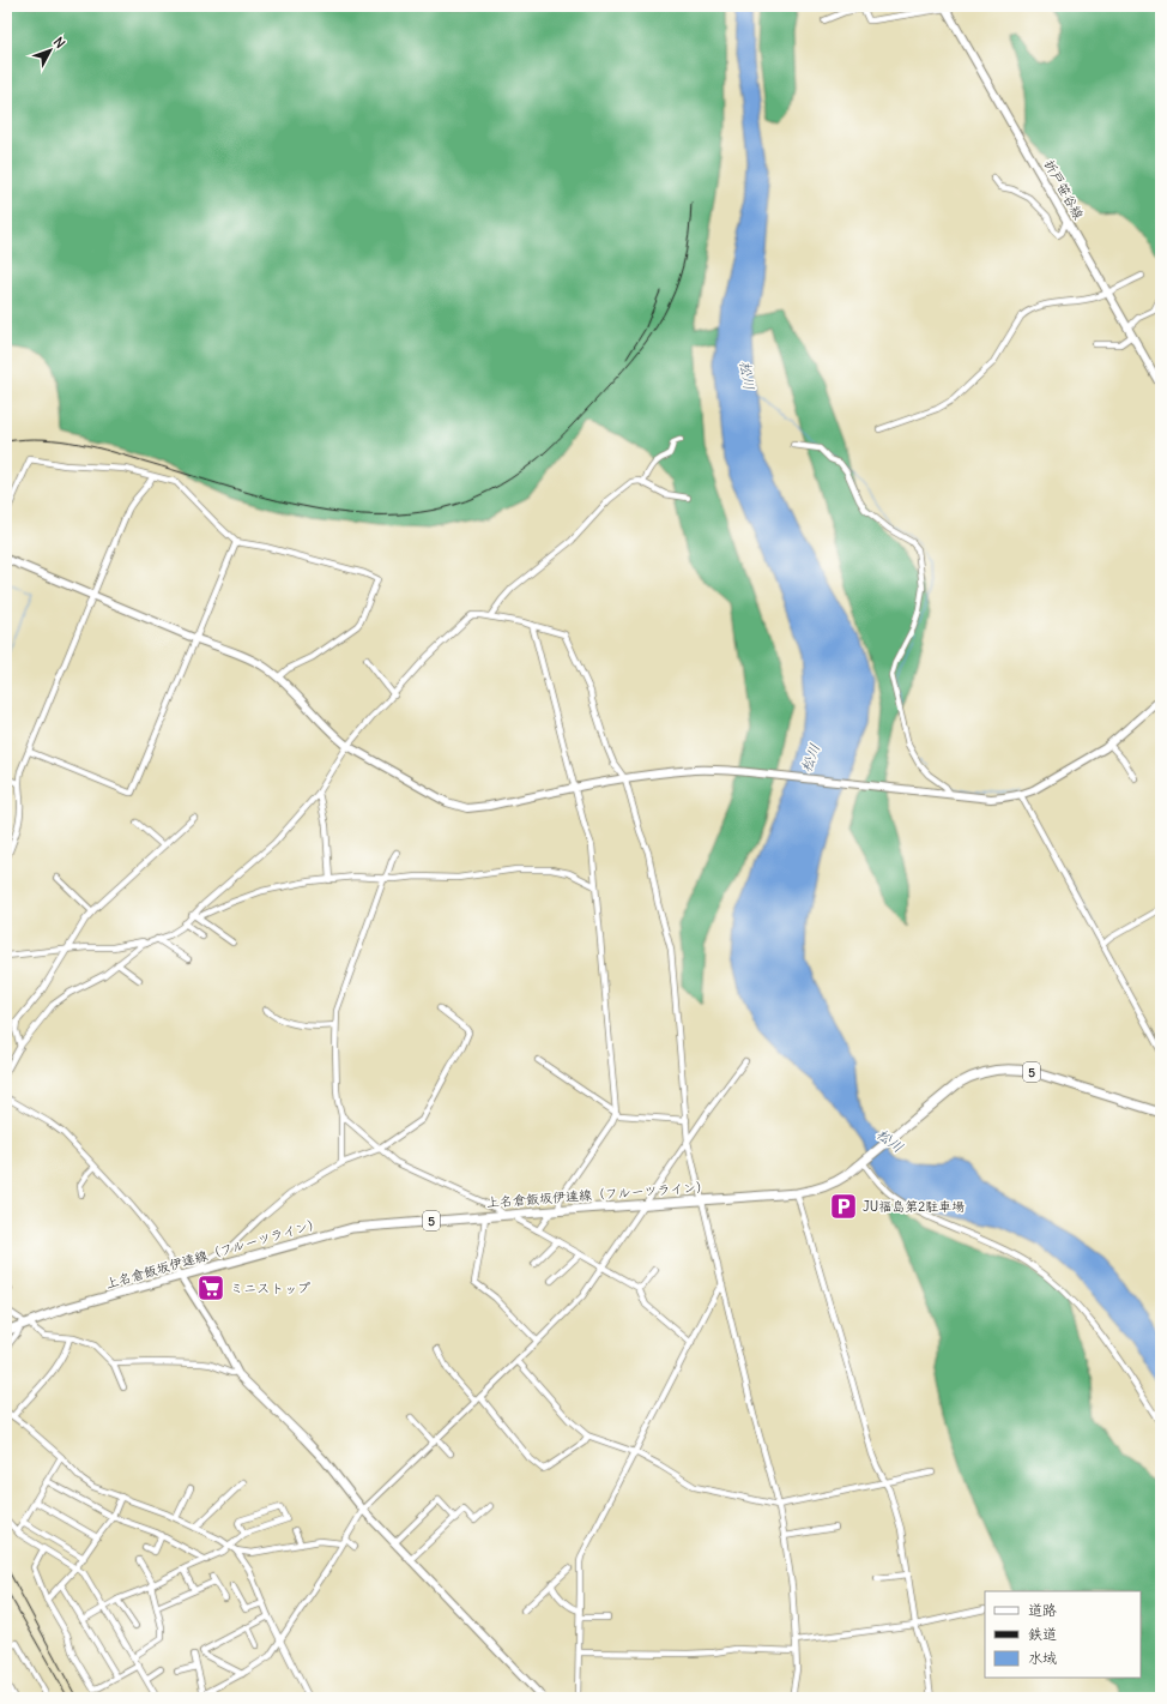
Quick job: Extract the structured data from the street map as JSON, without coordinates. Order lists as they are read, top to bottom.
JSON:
{
  "streets": {
    "main road": ["5", "上名倉飯坂伊達線（フルーツライン）"],
    "street": ["折戸笹谷線"]
  },
  "water": ["松川"],
  "places": {
    "parking": ["JU福島第2駐車場"],
    "supermarket": ["ミニストップ"]
  },
  "legend": ["道路", "鉄道", "水域"],
  "north": "top right"
}
